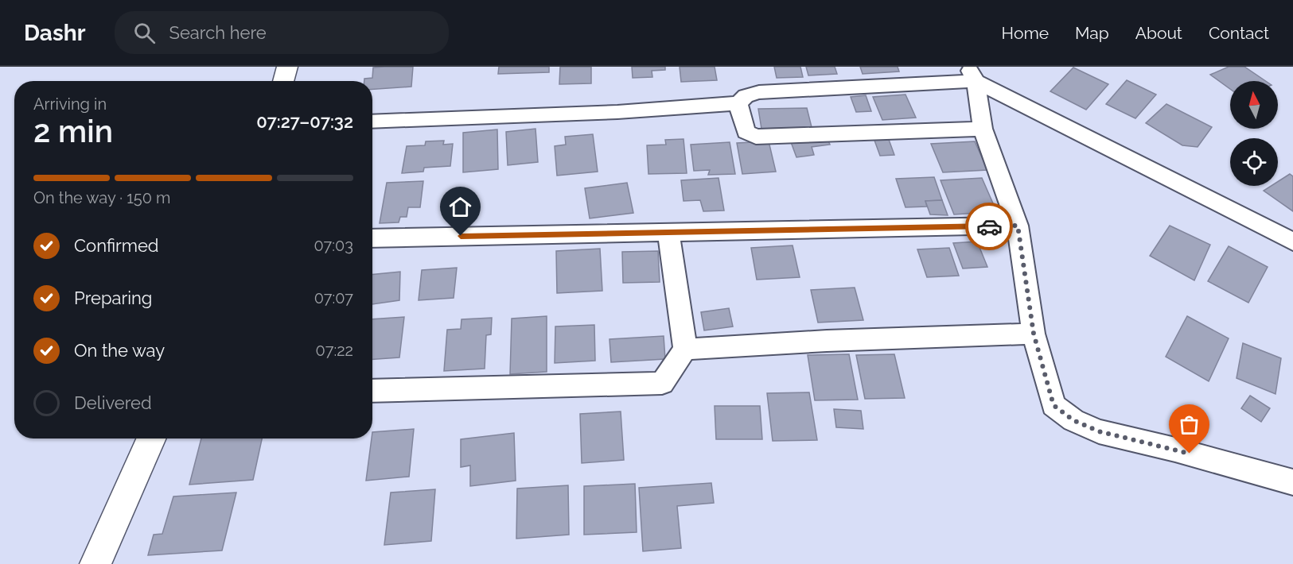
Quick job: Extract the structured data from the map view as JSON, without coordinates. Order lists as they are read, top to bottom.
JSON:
{
  "north": "top",
  "page": {
    "header": "Dashr",
    "search": "Search here",
    "nav": [
      "Home",
      "Map",
      "About",
      "Contact"
    ],
    "heading": ["2 min", "Arriving in", "07:27–07:32"],
    "bar": "On the way · 150 m",
    "list": [
      ["Confirmed", "07:03"],
      ["Preparing", "07:07"],
      ["On the way", "07:22"],
      "Delivered"
    ]
  }
}
